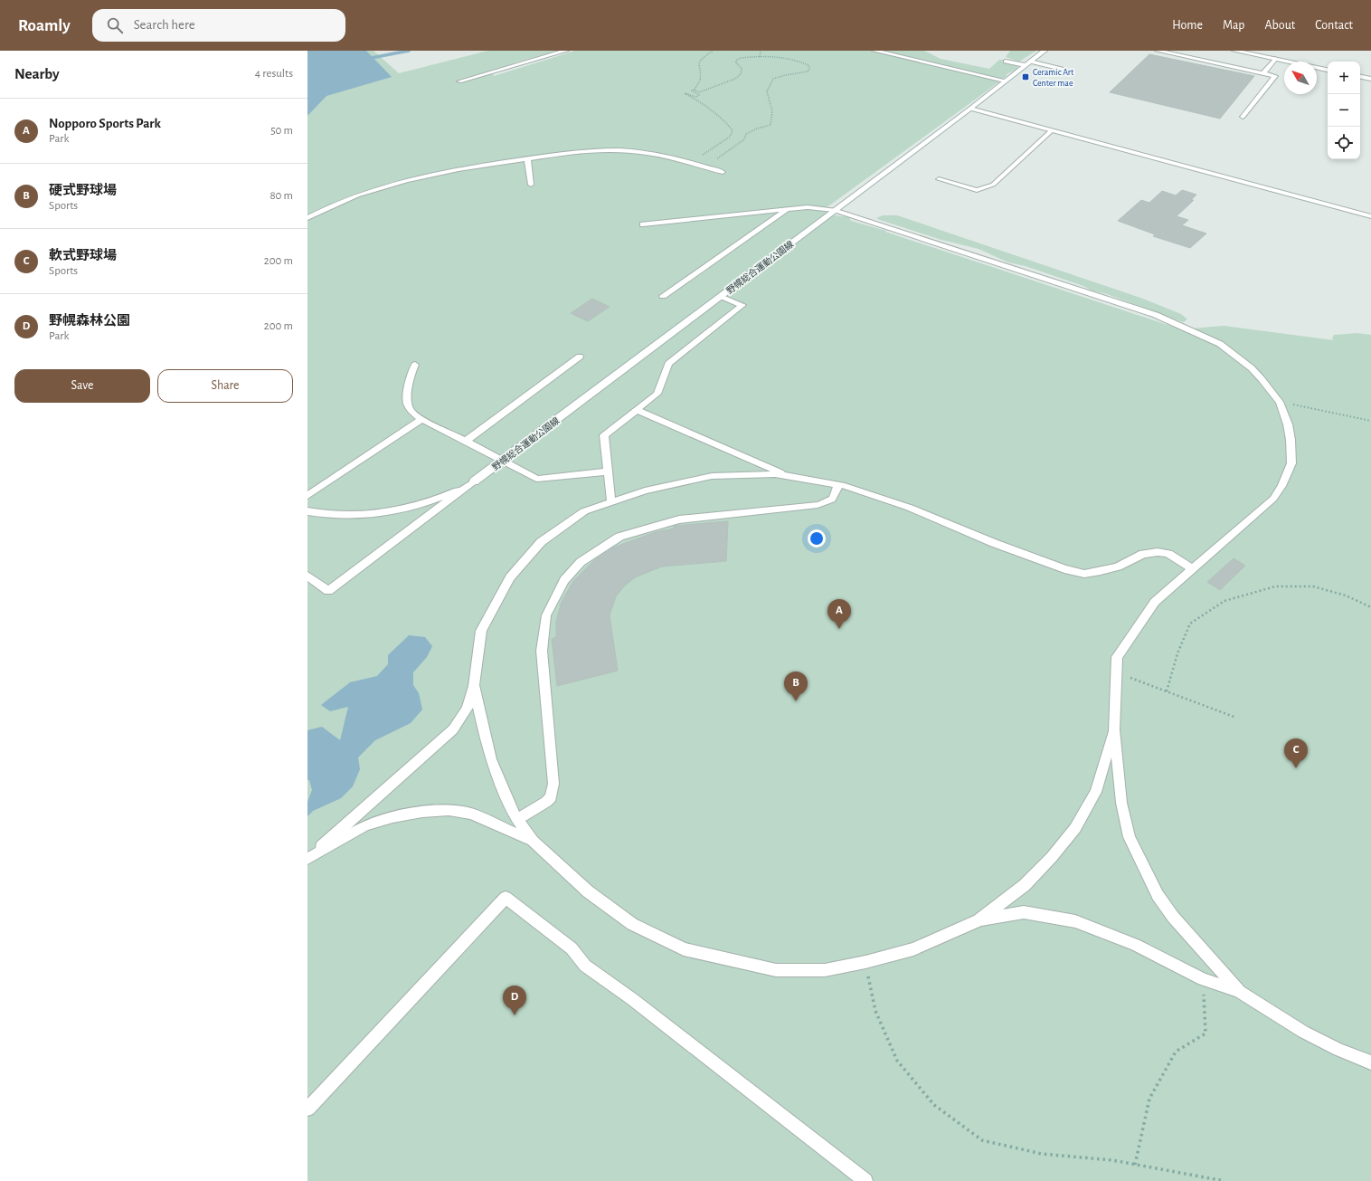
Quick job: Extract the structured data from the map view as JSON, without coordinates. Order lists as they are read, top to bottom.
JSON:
{
  "streets": {
    "main road": ["野幌総合運動公園線"]
  },
  "places": {
    "transit": ["Ceramic Art Center mae"]
  },
  "north": "top left",
  "page": {
    "header": "Roamly",
    "search": "Search here",
    "nav": [
      "Home",
      "Map",
      "About",
      "Contact"
    ],
    "heading": ["Nearby", "4 results"],
    "map_buttons": ["+", "−"],
    "list": [
      {
        "mark": "A",
        "name": "Nopporo Sports Park",
        "note": "Park",
        "value": "50 m"
      },
      {
        "mark": "B",
        "name": "硬式野球場",
        "note": "Sports",
        "value": "80 m"
      },
      {
        "mark": "C",
        "name": "軟式野球場",
        "note": "Sports",
        "value": "200 m"
      },
      {
        "mark": "D",
        "name": "野幌森林公園",
        "note": "Park",
        "value": "200 m"
      }
    ],
    "buttons": ["Save", "Share"],
    "pins": [
      "A",
      "B",
      "C",
      "D"
    ]
  }
}
